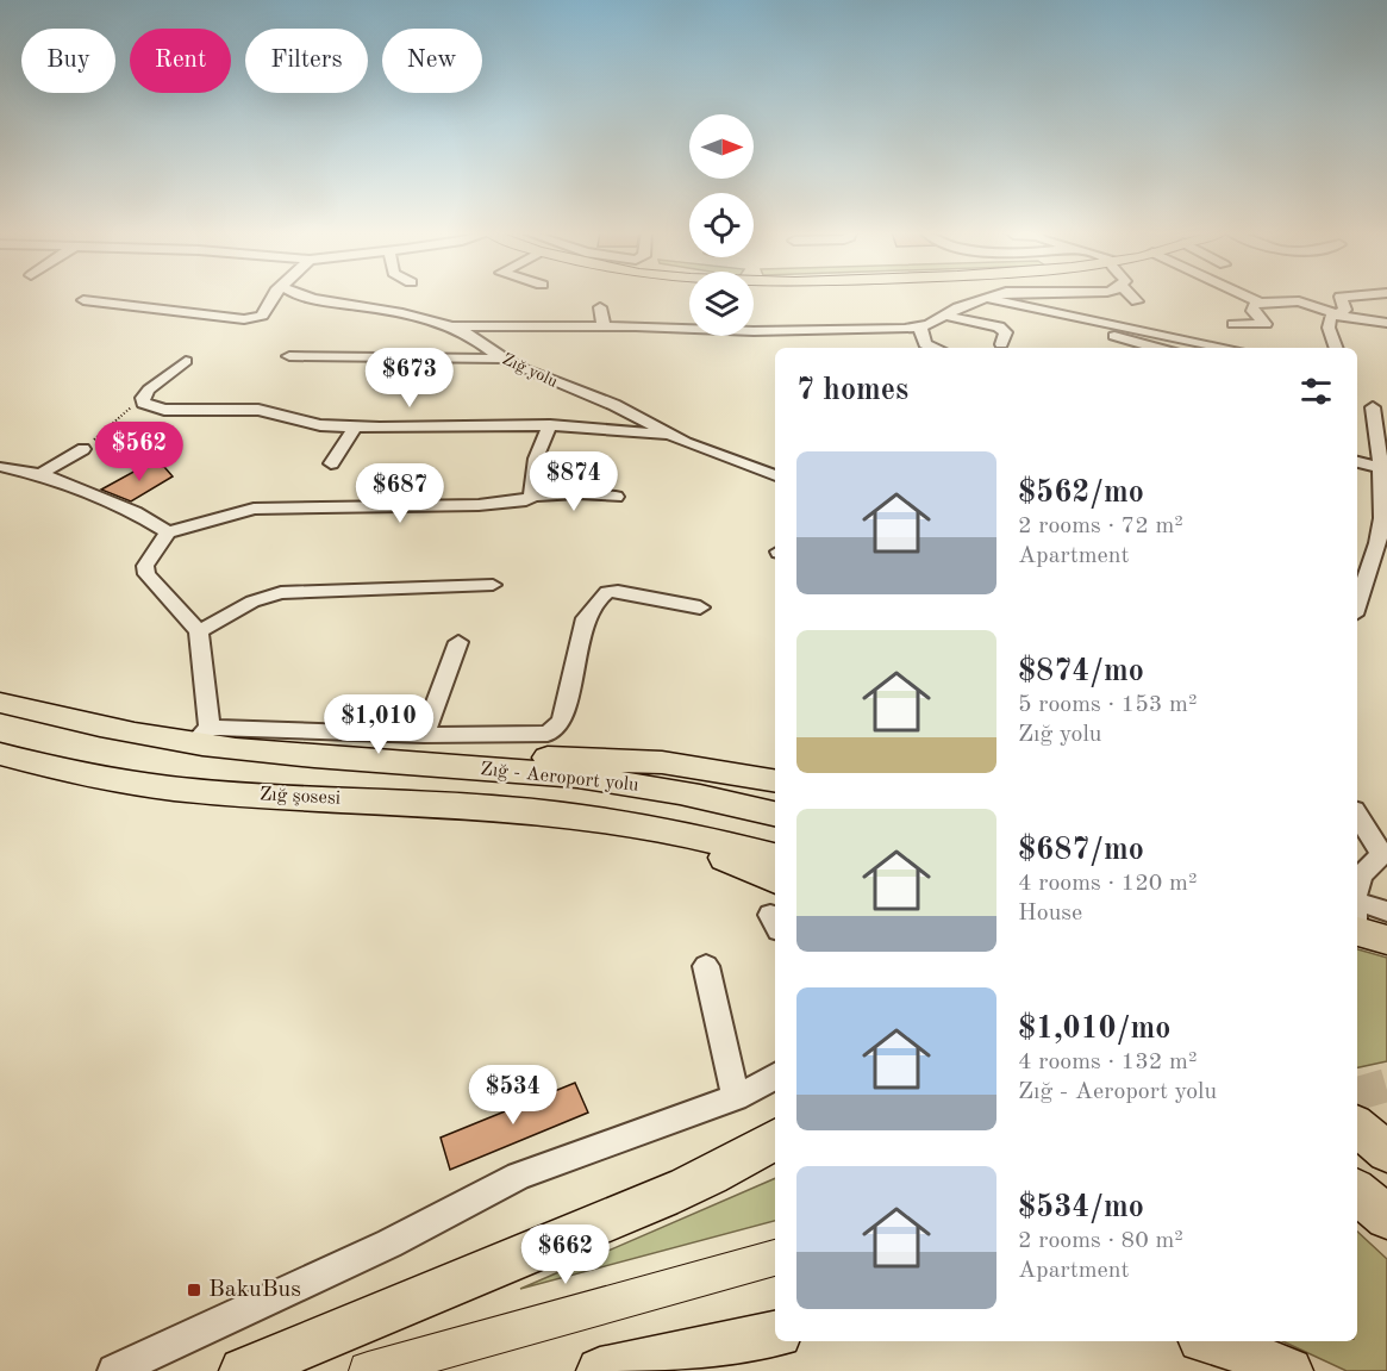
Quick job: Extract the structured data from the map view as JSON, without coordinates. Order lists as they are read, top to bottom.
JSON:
{
  "streets": {
    "highway": ["Zığ - Aeroport yolu", "Zığ şosesi"],
    "street": ["Zığ yolu"]
  },
  "crossings": [
    ["Zığ - Aeroport yolu", "Zığ şosesi"]
  ],
  "places": {
    "transit": ["BakuBus"]
  },
  "north": "right",
  "page": {
    "chip": [
      "Buy",
      "Rent",
      "Filters",
      "New"
    ],
    "price": [
      "$673",
      "$562",
      "$874",
      "$687",
      "$1,010",
      "$534",
      "$662"
    ],
    "heading": "7 homes",
    "list": [
      {
        "name": "$562/mo",
        "note": "2 rooms · 72 m² · Apartment"
      },
      {
        "name": "$874/mo",
        "note": "5 rooms · 153 m² · Zığ yolu"
      },
      {
        "name": "$687/mo",
        "note": "4 rooms · 120 m² · House"
      },
      {
        "name": "$1,010/mo",
        "note": "4 rooms · 132 m² · Zığ - Aeroport yolu"
      },
      {
        "name": "$534/mo",
        "note": "2 rooms · 80 m² · Apartment"
      }
    ]
  }
}
